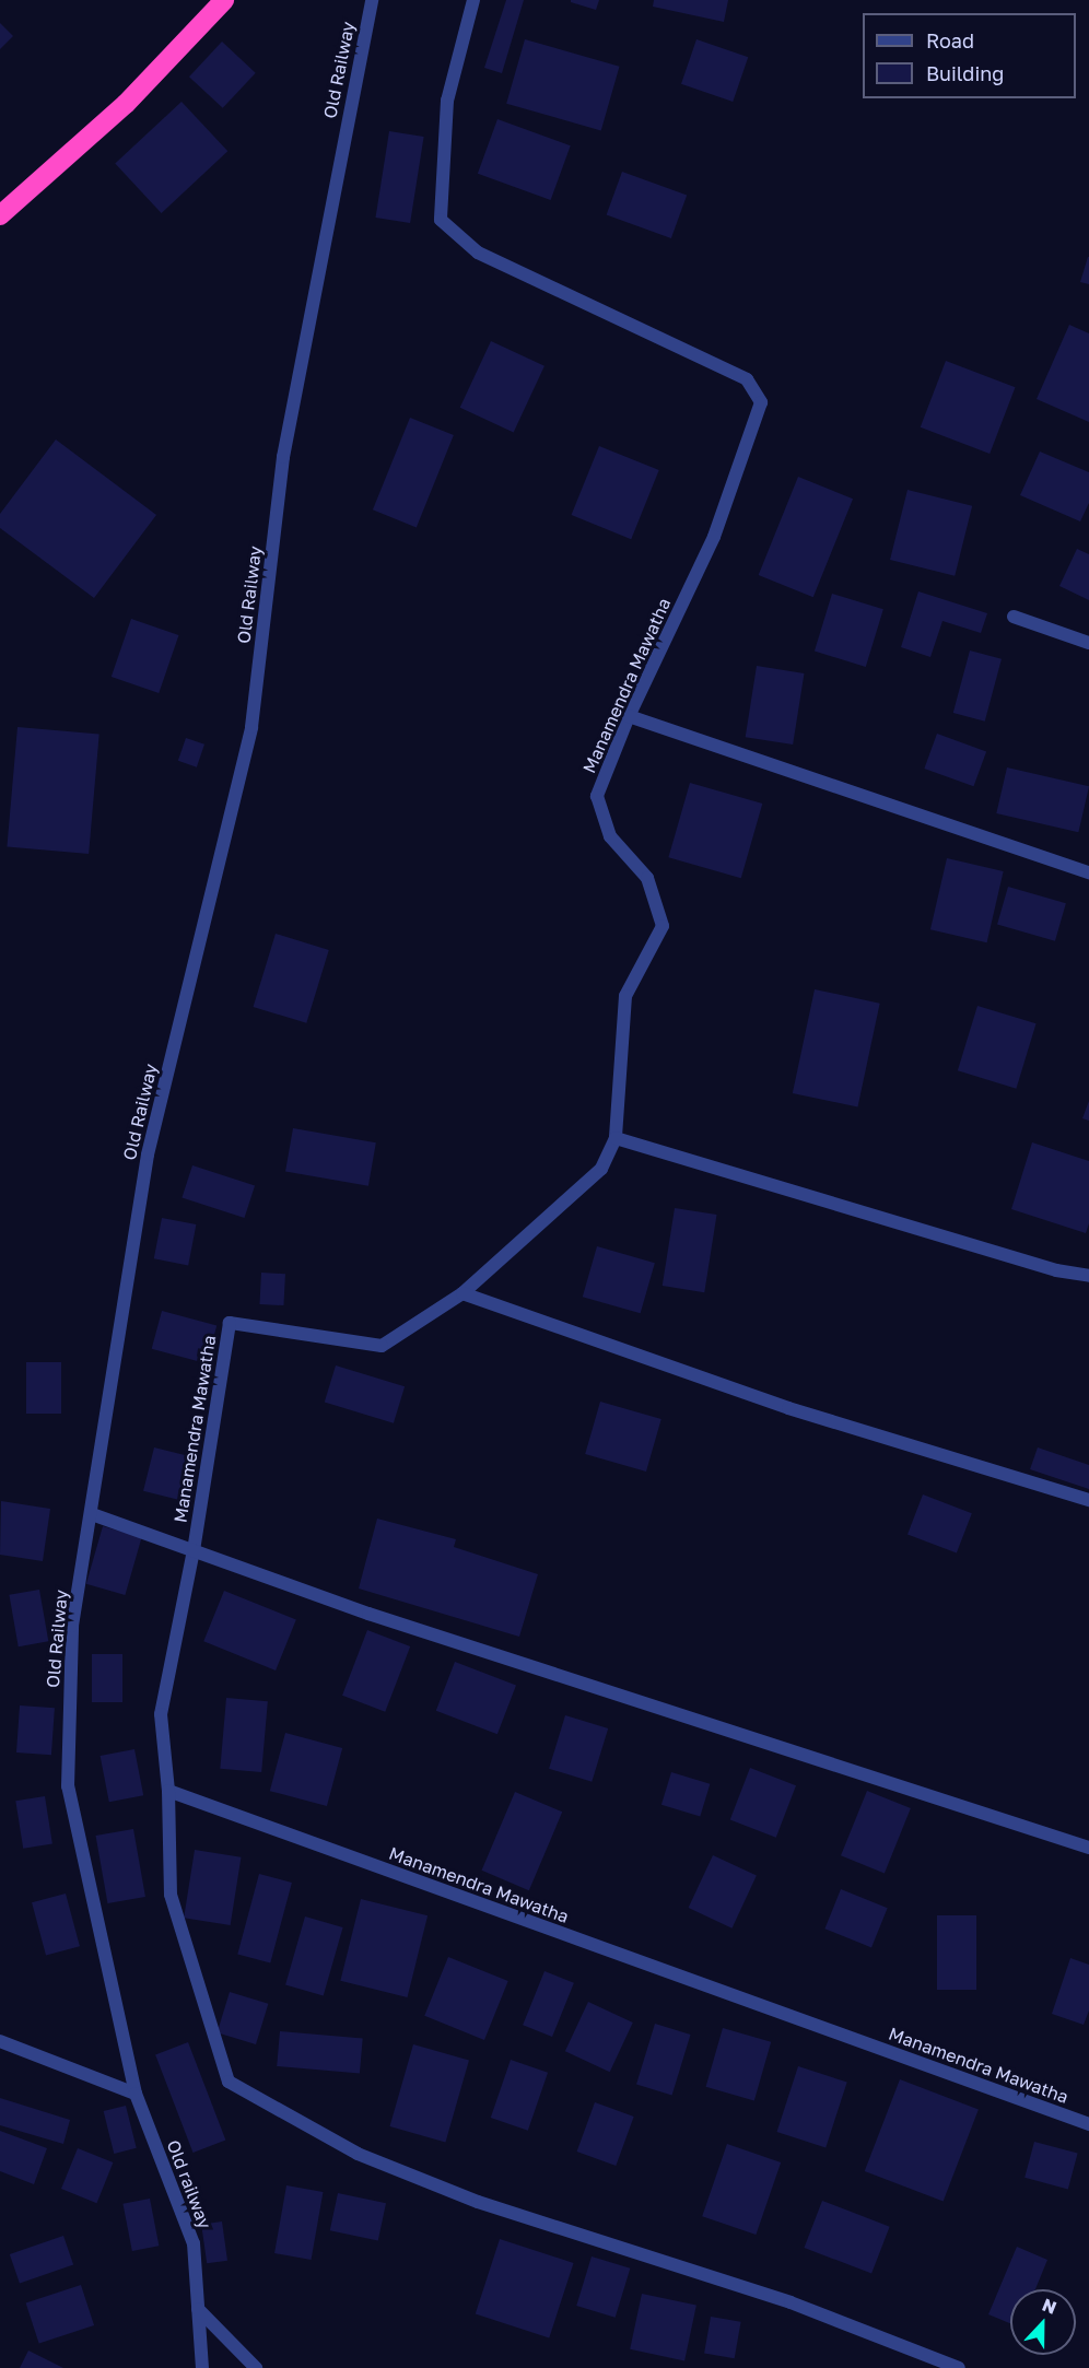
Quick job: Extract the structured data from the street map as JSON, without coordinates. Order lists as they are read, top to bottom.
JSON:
{
  "streets": {
    "street": ["Old Railway", "Manamendra Mawatha", "Old railway"]
  },
  "crossings": [
    ["Old Railway", "Old railway"]
  ],
  "legend": ["Road", "Building"],
  "north": "top"
}
